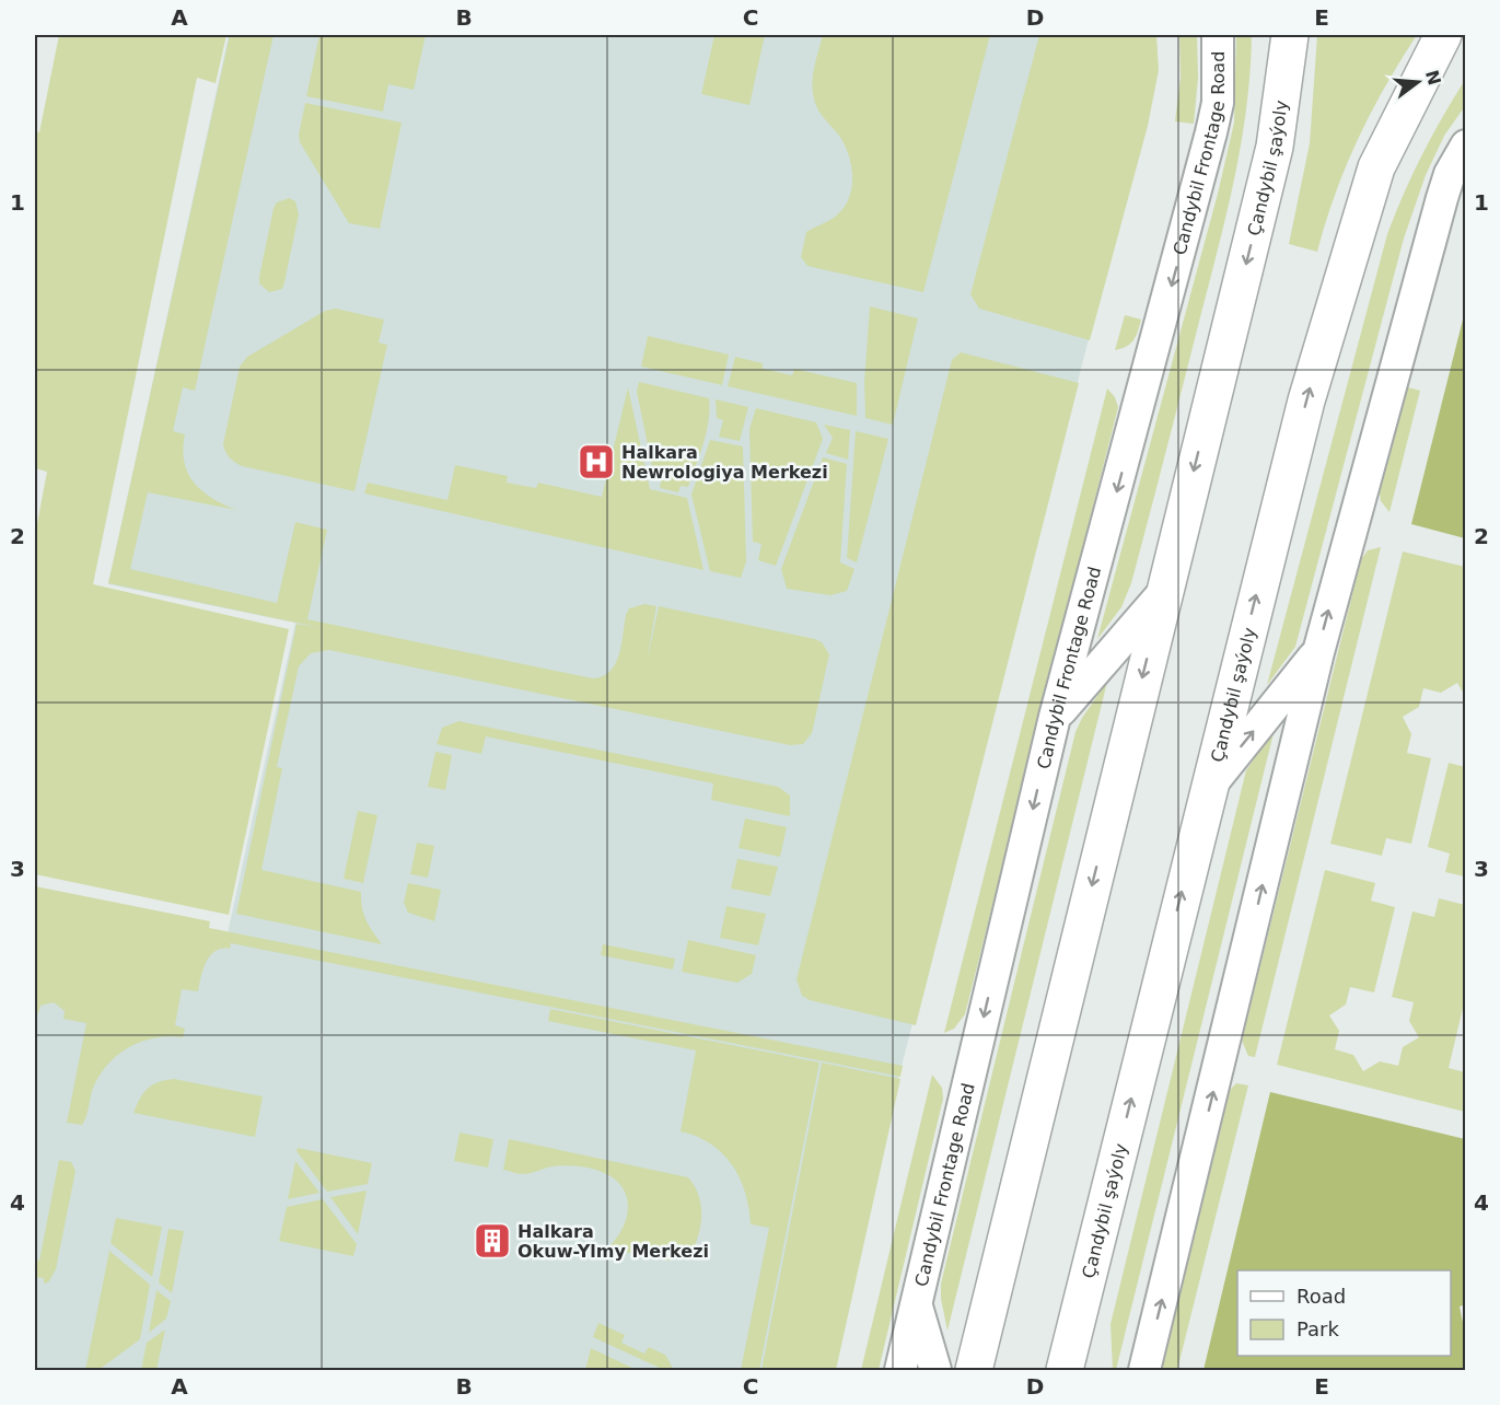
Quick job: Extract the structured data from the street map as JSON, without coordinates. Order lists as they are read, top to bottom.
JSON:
{
  "streets": {
    "main road": ["Çandybil şaýoly"],
    "street": ["Candybil Frontage Road"]
  },
  "places": {
    "hospital": ["Halkara Newrologiya Merkezi"],
    "building": ["Halkara Okuw-Ylmy Merkezi"]
  },
  "legend": ["Road", "Park"],
  "north": "right",
  "grid": {
    "columns": [
      "A",
      "B",
      "C",
      "D",
      "E"
    ],
    "rows": [
      "1",
      "2",
      "3",
      "4"
    ]
  }
}
